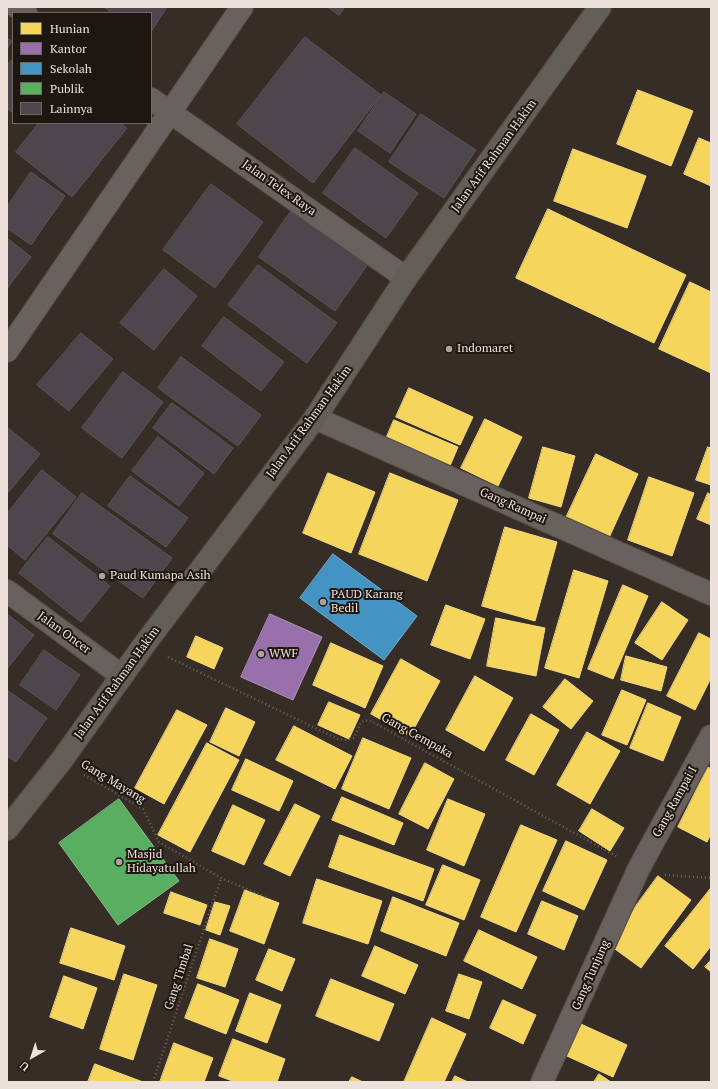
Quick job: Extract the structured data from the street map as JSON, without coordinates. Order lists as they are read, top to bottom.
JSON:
{
  "streets": {
    "street": [
      "Jalan Arif Rahman Hakim",
      "Jalan Telex Raya",
      "Gang Rampai",
      "Jalan Oncer",
      "Gang Rampai I",
      "Gang Tunjung"
    ],
    "path": ["Gang Cempaka", "Gang Mayang", "Gang Timbal"]
  },
  "crossings": [
    ["Jalan Arif Rahman Hakim", "Jalan Telex Raya"],
    ["Jalan Arif Rahman Hakim", "Gang Rampai"],
    ["Jalan Arif Rahman Hakim", "Jalan Oncer"],
    ["Jalan Arif Rahman Hakim", "Gang Cempaka"],
    ["Jalan Arif Rahman Hakim", "Gang Mayang"],
    ["Gang Cempaka", "Gang Rampai I"],
    ["Gang Cempaka", "Gang Tunjung"],
    ["Gang Mayang", "Gang Timbal"],
    ["Gang Rampai I", "Gang Tunjung"]
  ],
  "places": [
    "Indomaret",
    "Paud Kumapa Asih",
    "PAUD Karang Bedil",
    "WWF",
    "Masjid Hidayatullah"
  ],
  "legend": [
    "Hunian",
    "Kantor",
    "Sekolah",
    "Publik",
    "Lainnya"
  ],
  "north": "bottom left"
}
